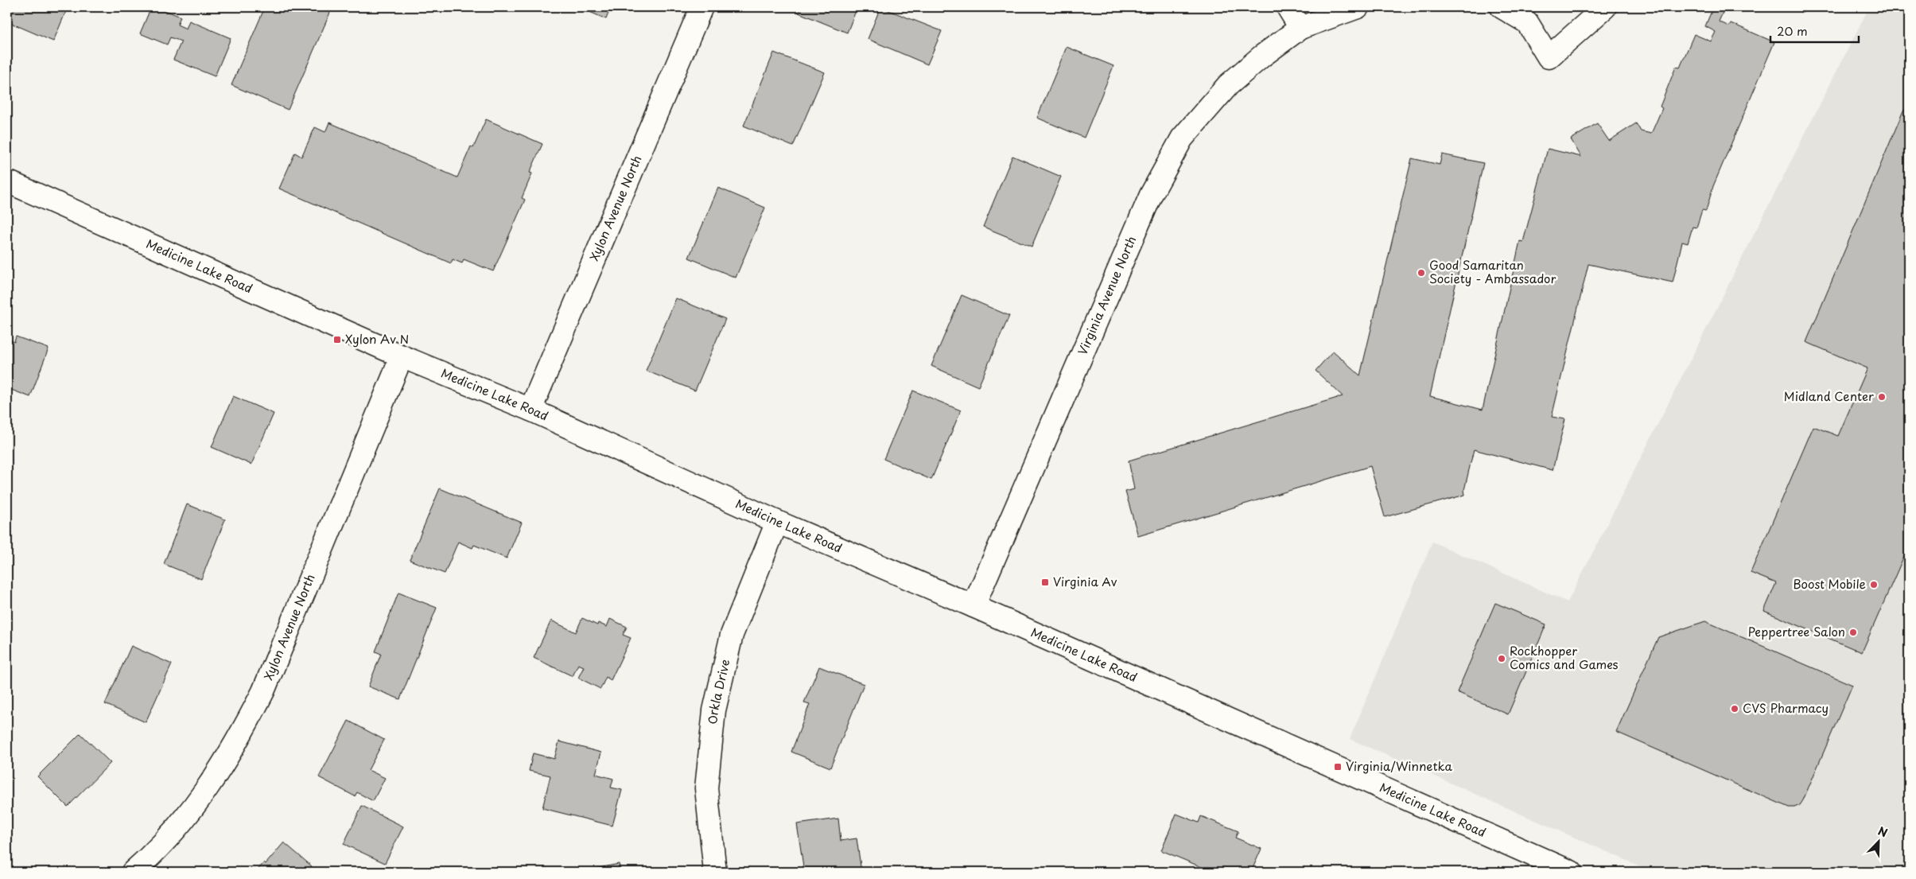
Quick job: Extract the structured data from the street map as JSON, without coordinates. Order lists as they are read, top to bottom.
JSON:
{
  "streets": {
    "street": [
      "Xylon Avenue North",
      "Medicine Lake Road",
      "Virginia Avenue North",
      "Orkla Drive"
    ]
  },
  "crossings": [
    ["Xylon Avenue North", "Medicine Lake Road"],
    ["Medicine Lake Road", "Virginia Avenue North"],
    ["Medicine Lake Road", "Orkla Drive"]
  ],
  "places": {
    "other": [
      "Good Samaritan Society - Ambassador",
      "Midland Center",
      "Boost Mobile",
      "Peppertree Salon",
      "Rockhopper Comics and Games",
      "CVS Pharmacy"
    ],
    "transit": ["Xylon Av N", "Virginia Av", "Virginia/Winnetka"]
  },
  "scale_bar": "20 m",
  "north": "top right"
}
